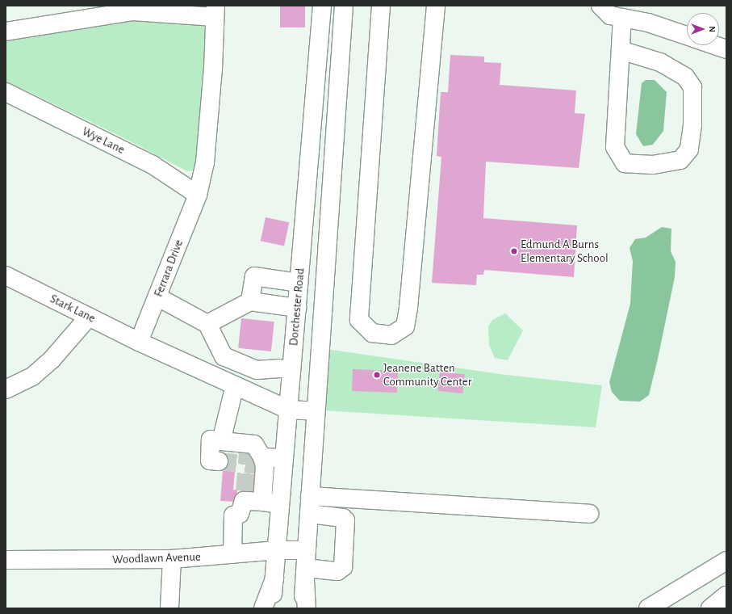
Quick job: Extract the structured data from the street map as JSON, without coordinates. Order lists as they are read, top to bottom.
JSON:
{
  "streets": {
    "main road": [
      "Wye Lane",
      "Ferrara Drive",
      "Dorchester Road",
      "Stark Lane",
      "Woodlawn Avenue"
    ]
  },
  "crossings": [
    ["Wye Lane", "Ferrara Drive"],
    ["Ferrara Drive", "Stark Lane"],
    ["Dorchester Road", "Woodlawn Avenue"]
  ],
  "places": ["Edmund A Burns Elementary School", "Jeanene Batten Community Center"],
  "north": "right"
}
